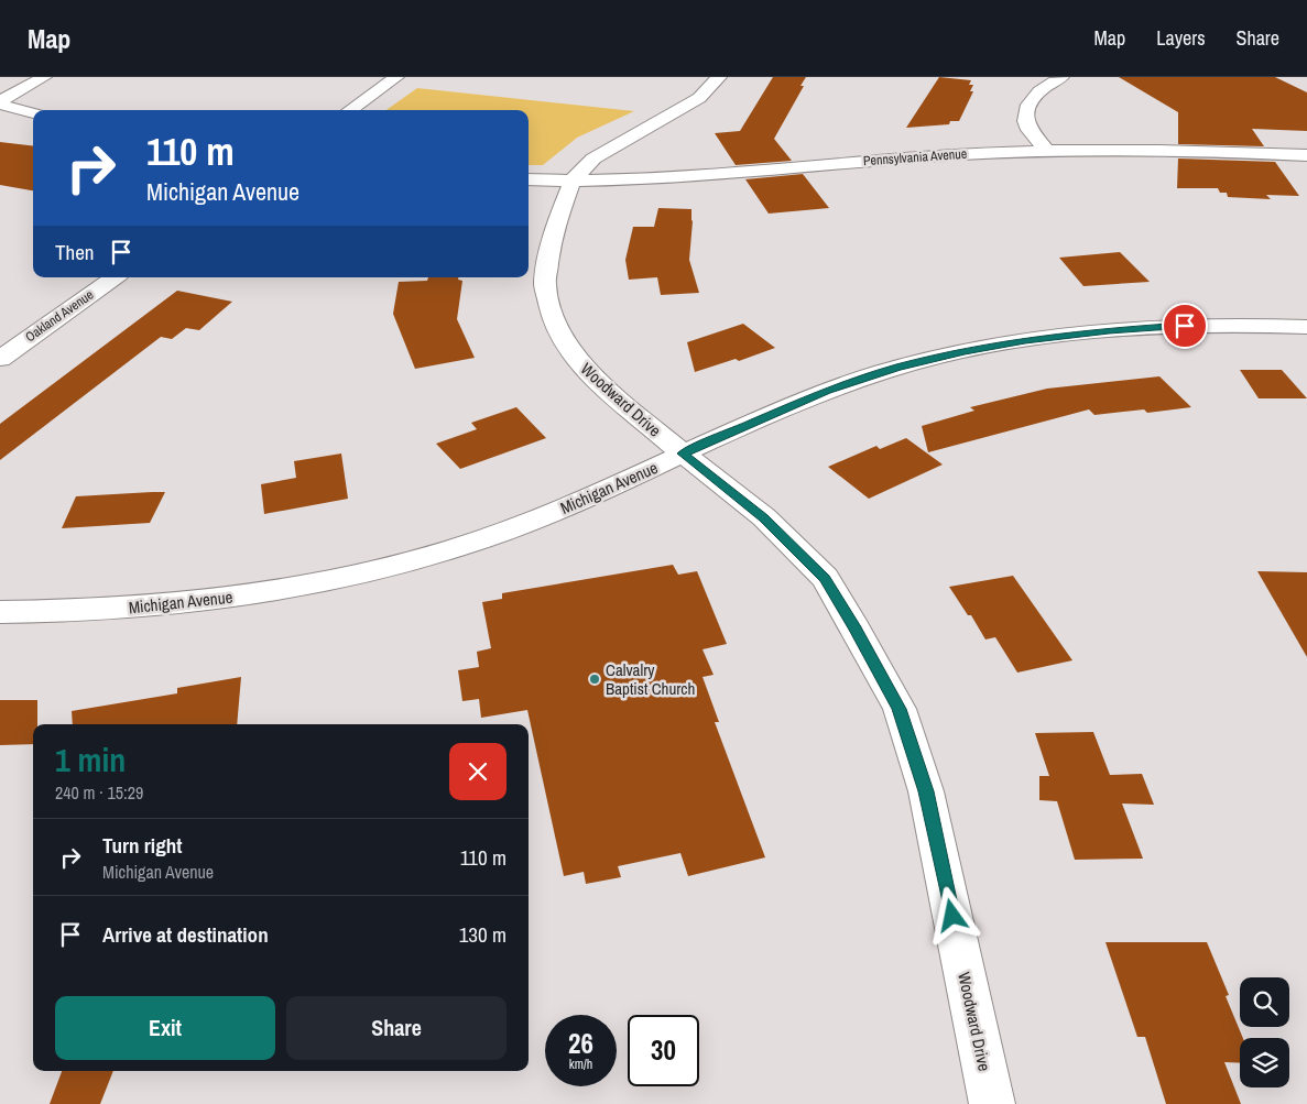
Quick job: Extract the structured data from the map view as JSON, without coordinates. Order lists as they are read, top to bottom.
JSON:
{
  "streets": {
    "street": [
      "Pennsylvania Avenue",
      "Oakland Avenue",
      "Woodward Drive",
      "Michigan Avenue"
    ]
  },
  "crossings": [
    ["Pennsylvania Avenue", "Woodward Drive"],
    ["Woodward Drive", "Michigan Avenue"]
  ],
  "places": ["Calvalry Baptist Church"],
  "page": {
    "header": "Map",
    "nav": ["Map", "Layers", "Share"],
    "turn": ["110 m", "Michigan Avenue"],
    "then": "Then",
    "heading": ["1 min", "240 m · 15:29"],
    "list": [
      {
        "name": "Turn right",
        "note": "Michigan Avenue",
        "value": "110 m"
      },
      {
        "name": "Arrive at destination",
        "value": "130 m"
      }
    ],
    "buttons": ["Exit", "Share"],
    "speed": "26 km/h",
    "limit": "30"
  }
}
